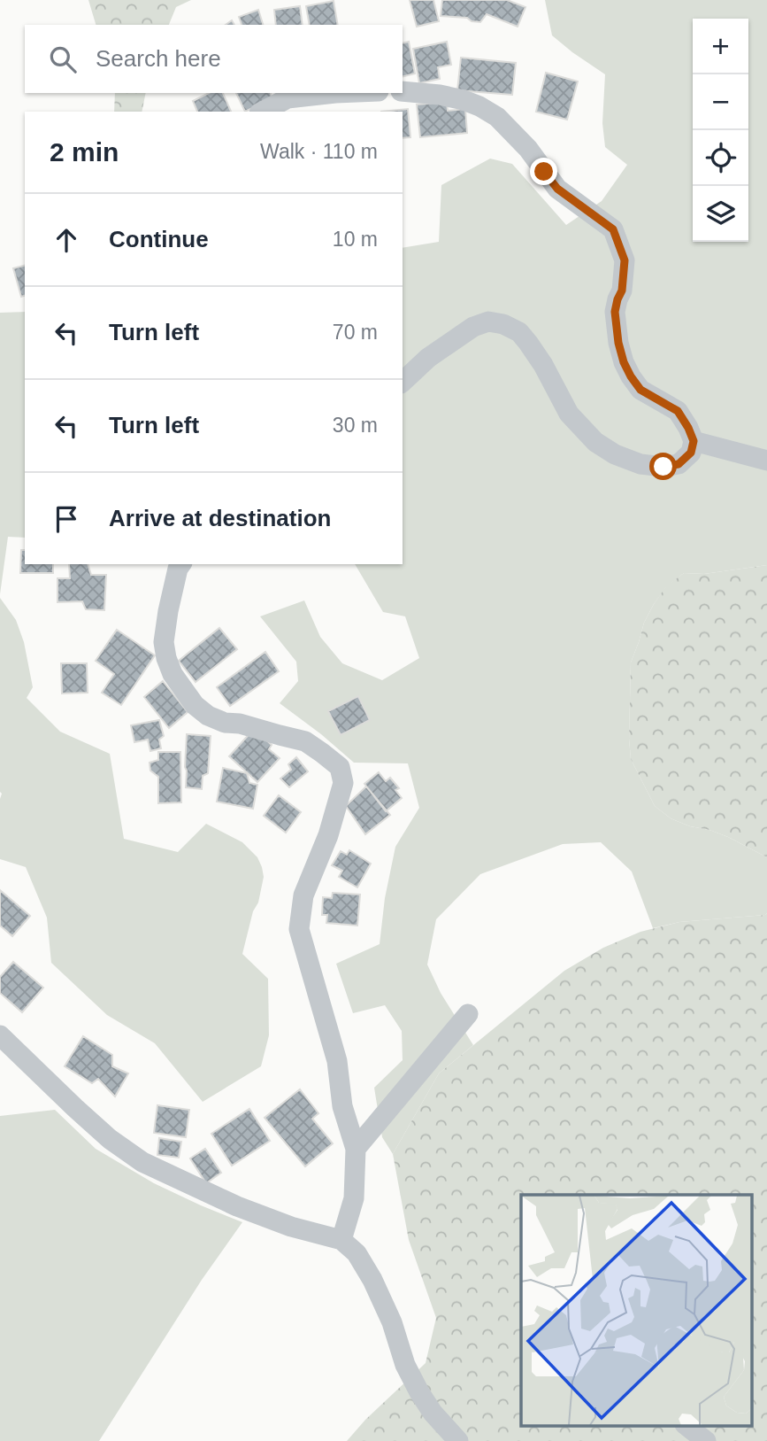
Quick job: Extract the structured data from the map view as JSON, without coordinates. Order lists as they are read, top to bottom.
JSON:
{
  "page": {
    "map_buttons": ["+", "−"],
    "search": "Search here",
    "heading": ["2 min", "Walk · 110 m"],
    "list": [
      ["Continue", "10 m"],
      ["Turn left", "70 m"],
      ["Turn left", "30 m"],
      "Arrive at destination"
    ]
  }
}
